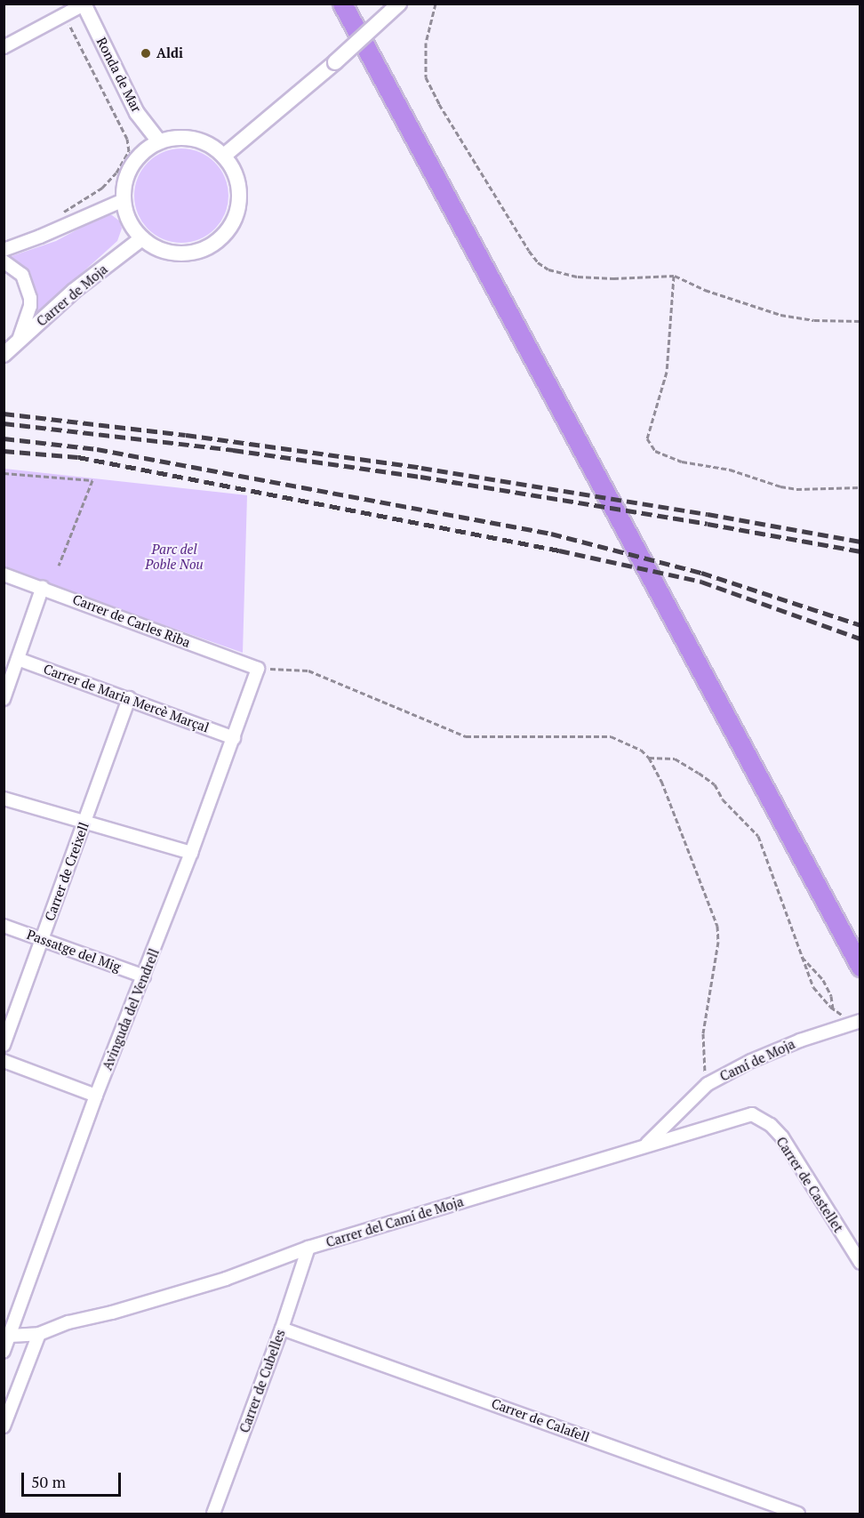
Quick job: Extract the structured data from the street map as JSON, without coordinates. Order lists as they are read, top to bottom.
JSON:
{
  "streets": {
    "street": [
      "Ronda de Mar",
      "Carrer de Moja",
      "Carrer de Carles Riba",
      "Carrer de Maria Mercè Marçal",
      "Carrer de Creixell",
      "Passatge del Mig",
      "Avinguda del Vendrell",
      "Camí de Moja",
      "Carrer de Castellet",
      "Carrer del Camí de Moja",
      "Carrer de Cubelles",
      "Carrer de Calafell"
    ]
  },
  "crossings": [
    ["Ronda de Mar", "Carrer de Moja"],
    ["Carrer de Carles Riba", "Avinguda del Vendrell"],
    ["Carrer de Maria Mercè Marçal", "Carrer de Creixell"],
    ["Carrer de Maria Mercè Marçal", "Avinguda del Vendrell"],
    ["Carrer de Creixell", "Passatge del Mig"],
    ["Passatge del Mig", "Avinguda del Vendrell"],
    ["Avinguda del Vendrell", "Carrer del Camí de Moja"],
    ["Camí de Moja", "Carrer del Camí de Moja"],
    ["Carrer de Castellet", "Carrer del Camí de Moja"],
    ["Carrer del Camí de Moja", "Carrer de Cubelles"],
    ["Carrer de Cubelles", "Carrer de Calafell"]
  ],
  "parks": ["Parc del Poble Nou"],
  "places": ["Aldi"],
  "scale_bar": "50 m"
}
